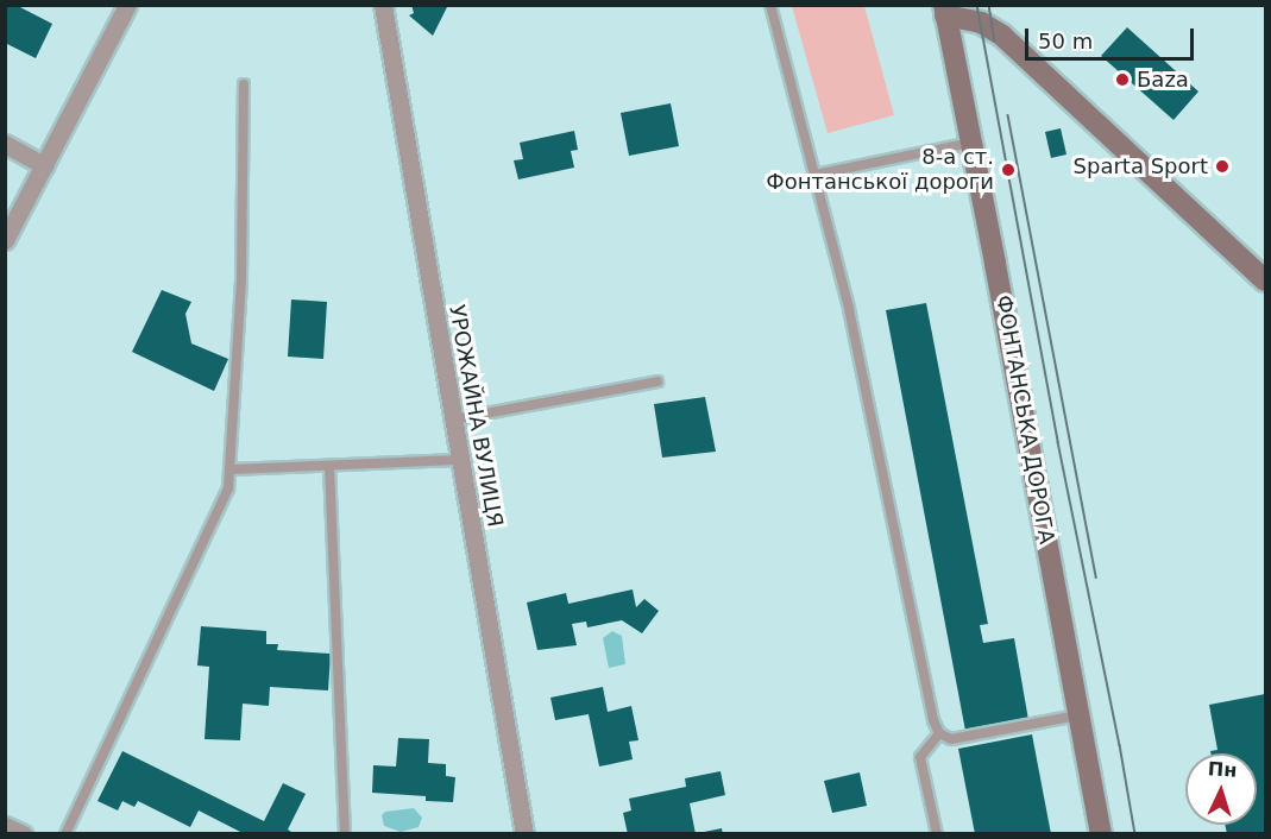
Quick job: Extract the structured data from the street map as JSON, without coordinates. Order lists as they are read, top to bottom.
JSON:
{
  "streets": {
    "main road": ["ФОНТАНСЬКА ДОРОГА"],
    "street": ["УРОЖАЙНА ВУЛИЦЯ"]
  },
  "places": ["Баzа", "Sparta Sport", "8-а ст. Фонтанської дороги"],
  "scale_bar": "50 m",
  "north": "top"
}
